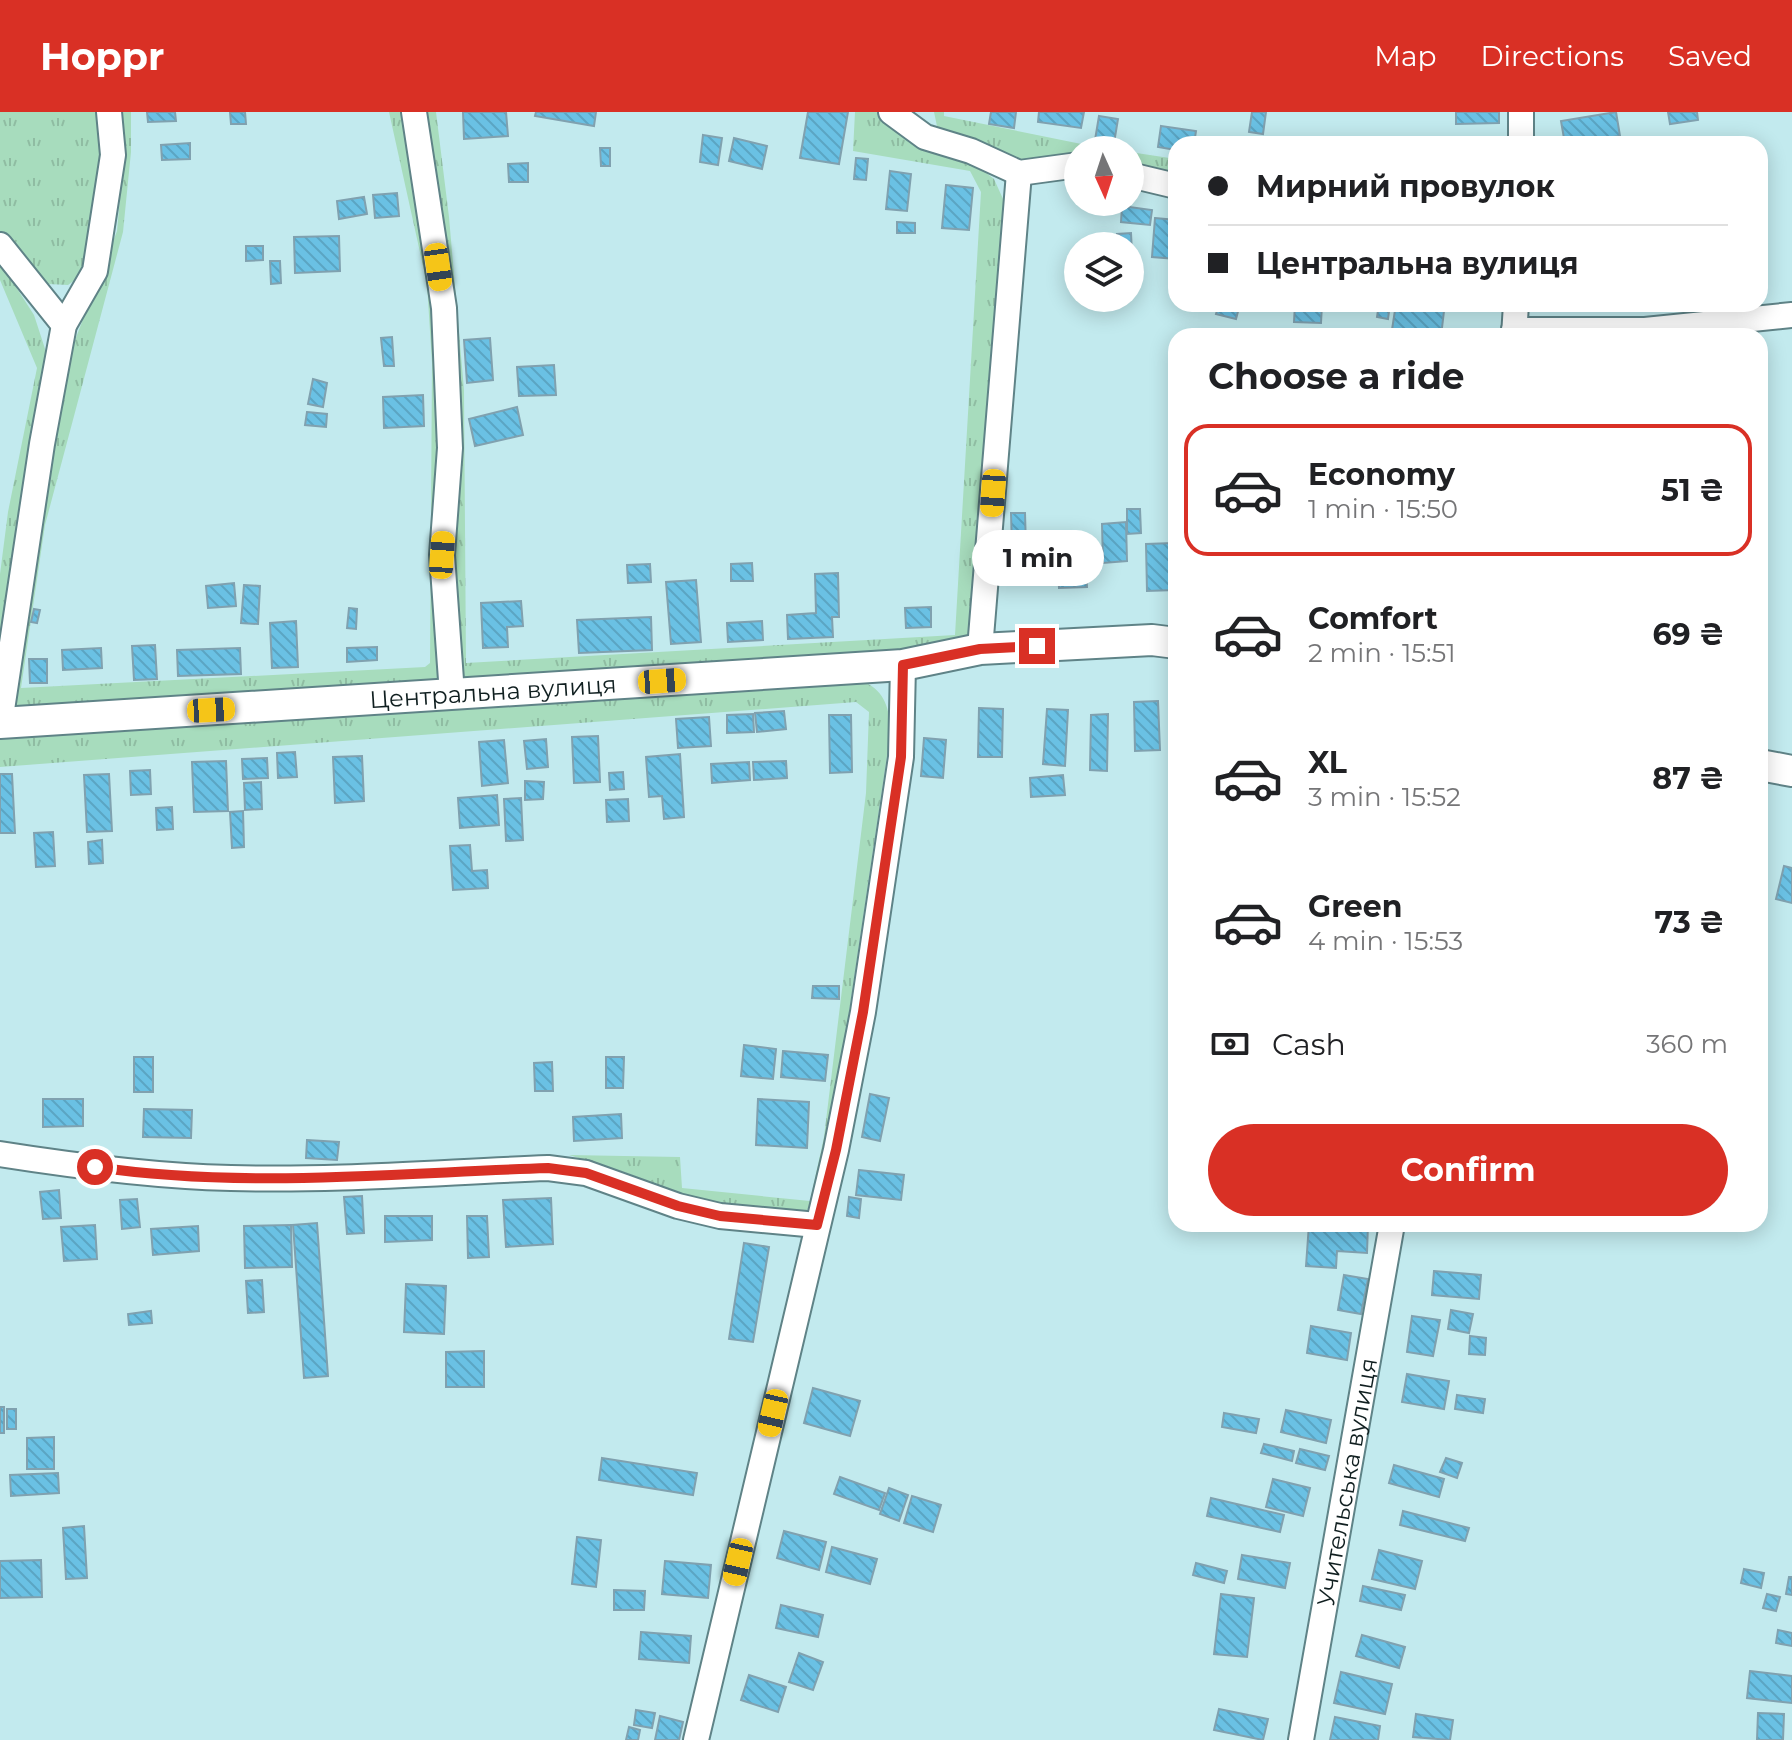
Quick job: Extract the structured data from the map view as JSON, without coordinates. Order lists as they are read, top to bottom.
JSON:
{
  "streets": {
    "street": ["Центральна вулиця", "Учительська вулиця"]
  },
  "north": "bottom",
  "page": {
    "header": "Hoppr",
    "nav": ["Map", "Directions", "Saved"],
    "banner": ["Мирний провулок", "Центральна вулиця"],
    "heading": "Choose a ride",
    "list": [
      {
        "name": "Economy",
        "note": "1 min · 15:50",
        "value": "51 ₴"
      },
      {
        "name": "Comfort",
        "note": "2 min · 15:51",
        "value": "69 ₴"
      },
      {
        "name": "XL",
        "note": "3 min · 15:52",
        "value": "87 ₴"
      },
      {
        "name": "Green",
        "note": "4 min · 15:53",
        "value": "73 ₴"
      }
    ],
    "bubble": "1 min",
    "pay": ["Cash", "360 m"],
    "buttons": "Confirm"
  }
}
